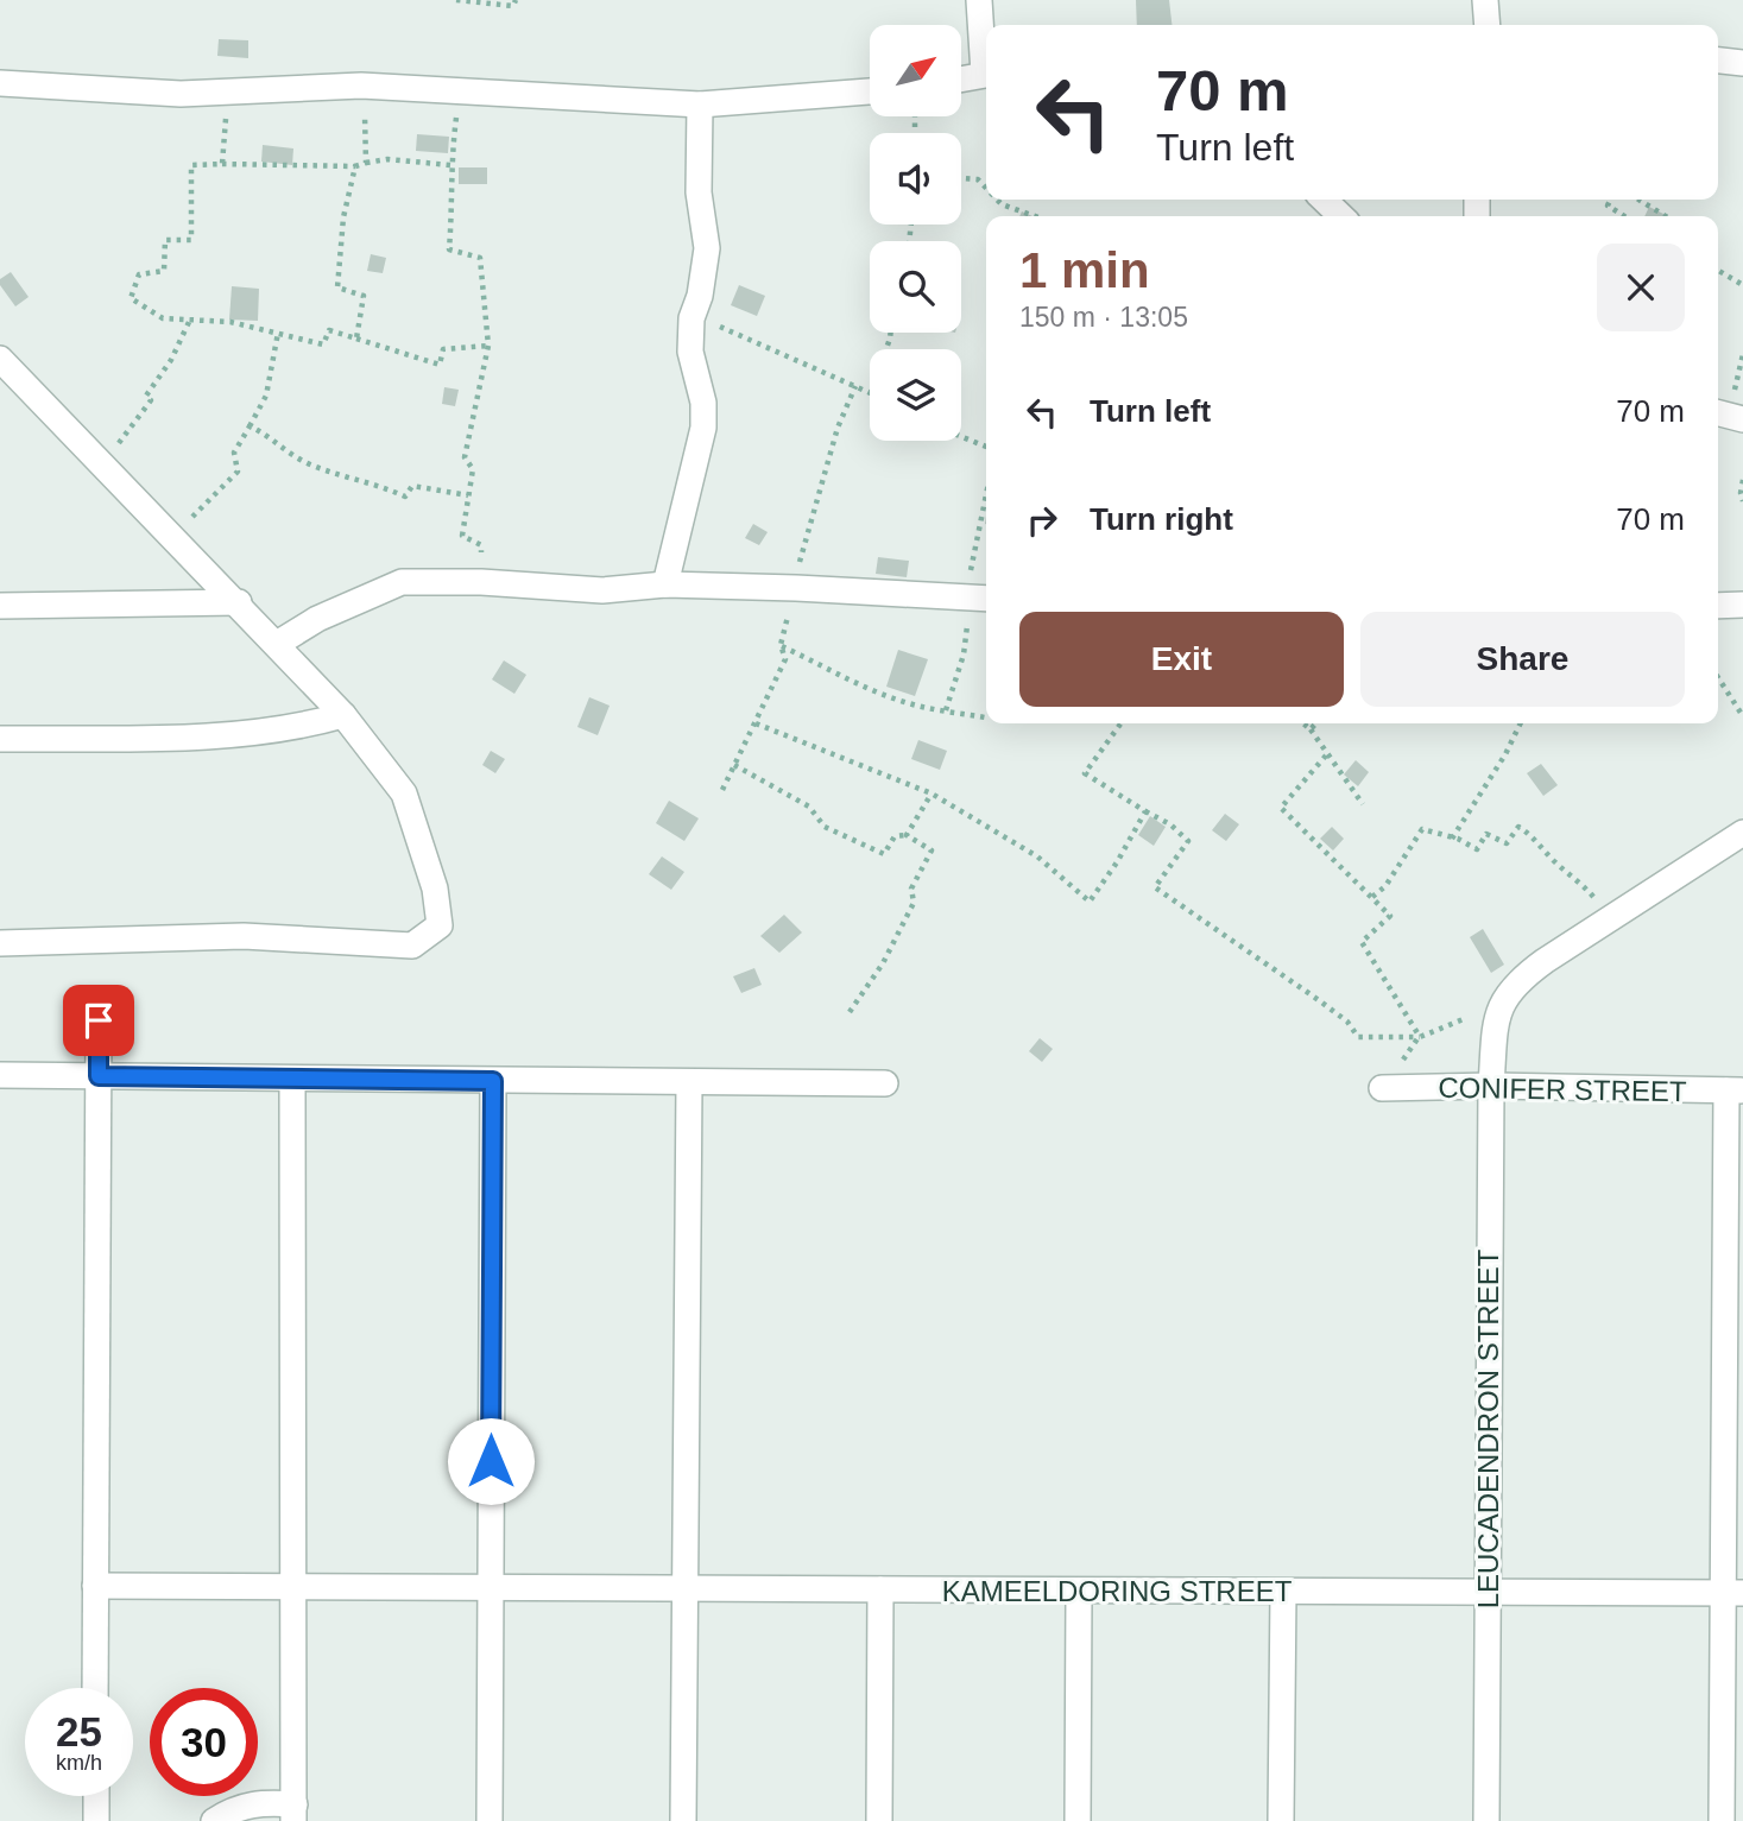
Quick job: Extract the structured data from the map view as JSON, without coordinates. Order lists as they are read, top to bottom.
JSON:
{
  "streets": {
    "street": ["CONIFER STREET", "LEUCADENDRON STREET", "KAMEELDORING STREET"]
  },
  "crossings": [
    ["CONIFER STREET", "LEUCADENDRON STREET"],
    ["LEUCADENDRON STREET", "KAMEELDORING STREET"]
  ],
  "north": "top right",
  "page": {
    "turn": ["70 m", "Turn left"],
    "heading": ["1 min", "150 m · 13:05"],
    "list": [
      {
        "name": "Turn left",
        "value": "70 m"
      },
      {
        "name": "Turn right",
        "value": "70 m"
      }
    ],
    "buttons": ["Exit", "Share"],
    "speed": "25 km/h",
    "limit": "30"
  }
}
